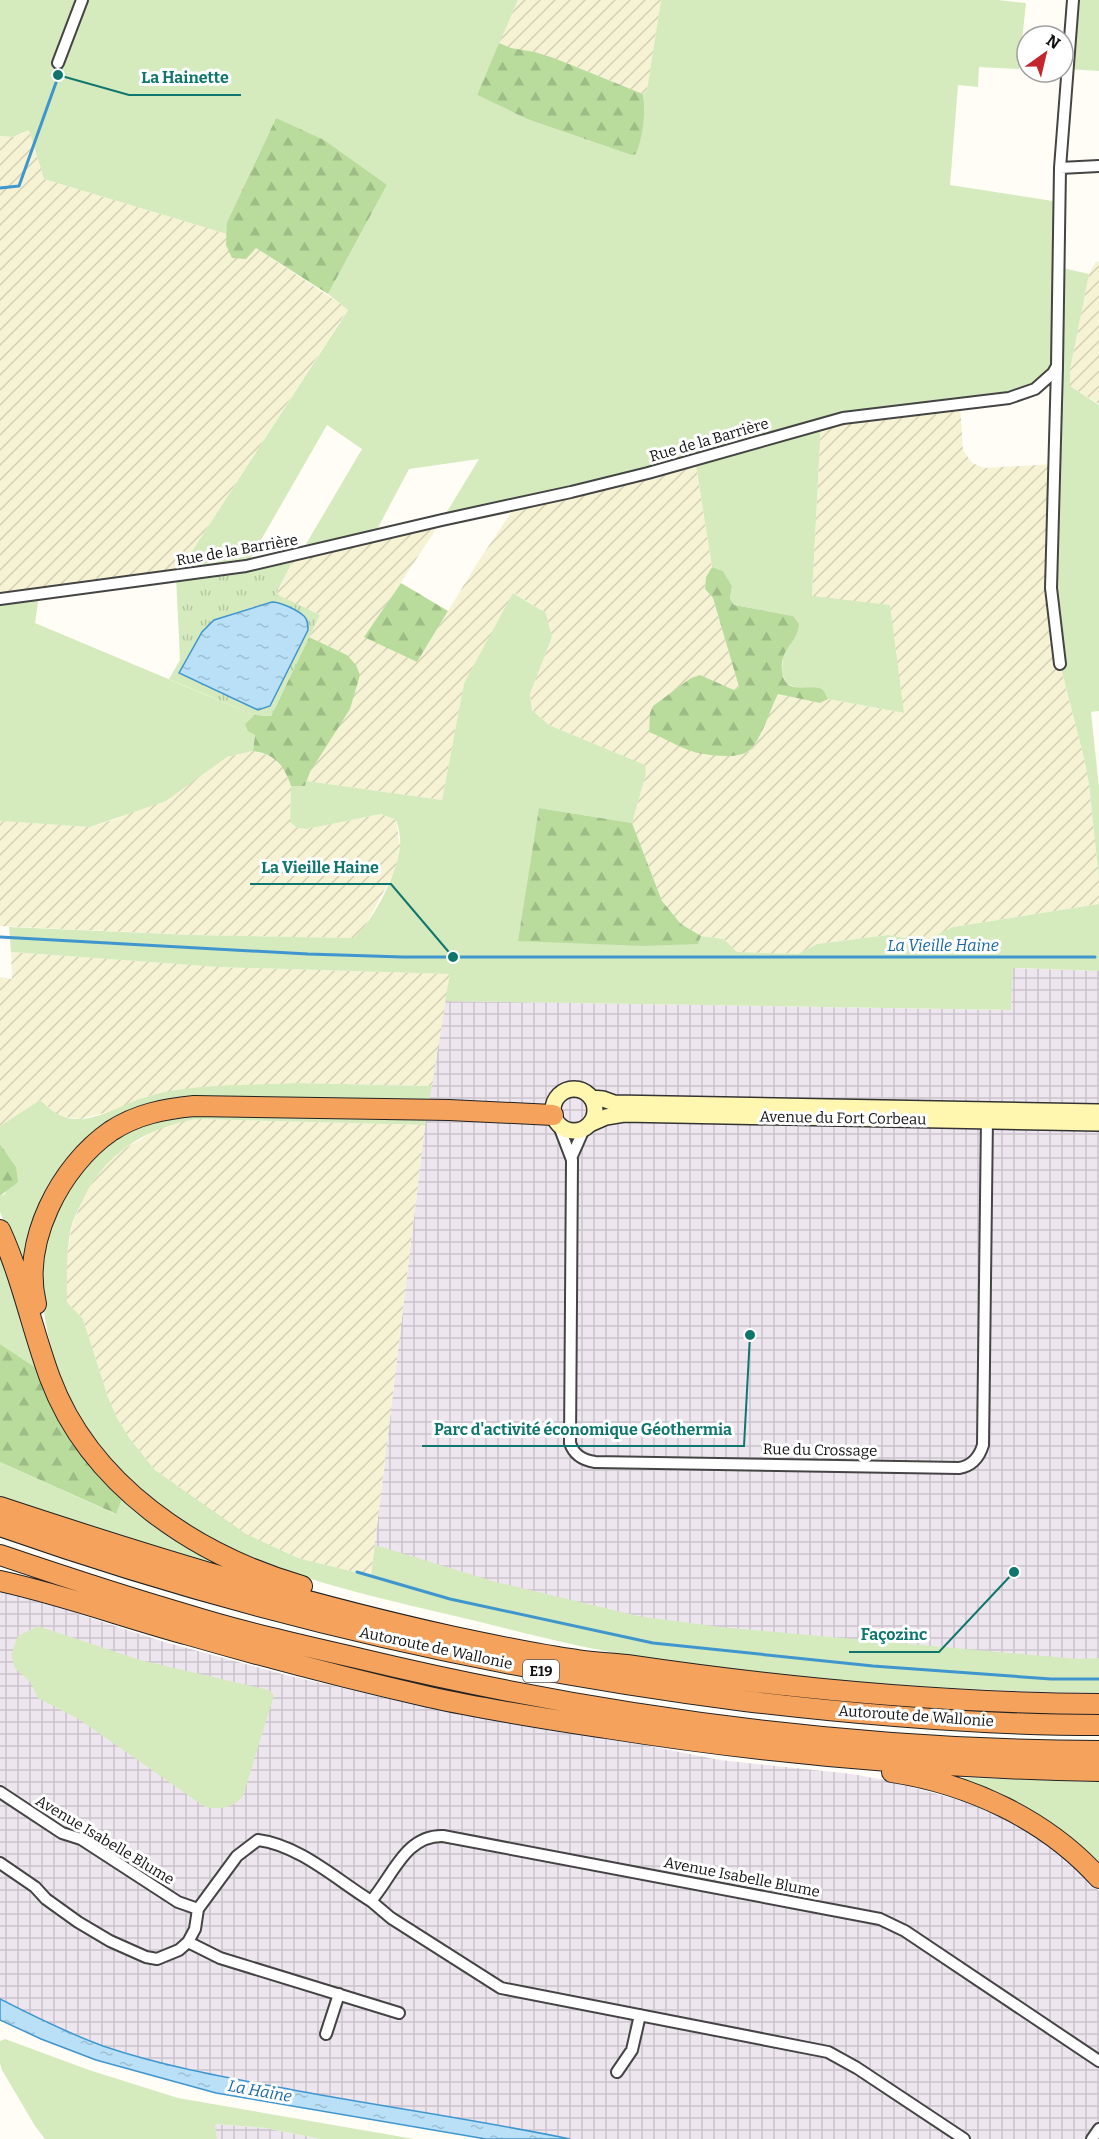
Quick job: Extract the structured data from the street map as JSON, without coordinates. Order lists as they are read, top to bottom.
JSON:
{
  "streets": {
    "highway": ["Autoroute de Wallonie", "E19"],
    "street": [
      "Rue de la Barrière",
      "Avenue du Fort Corbeau",
      "Rue du Crossage",
      "Avenue Isabelle Blume"
    ]
  },
  "crossings": [
    ["Avenue du Fort Corbeau", "Rue du Crossage"]
  ],
  "water": ["La Vieille Haine", "La Haine"],
  "places": [
    "La Hainette",
    "La Vieille Haine",
    "Parc d'activité économique Géothermia",
    "Façozinc"
  ],
  "north": "top right"
}
